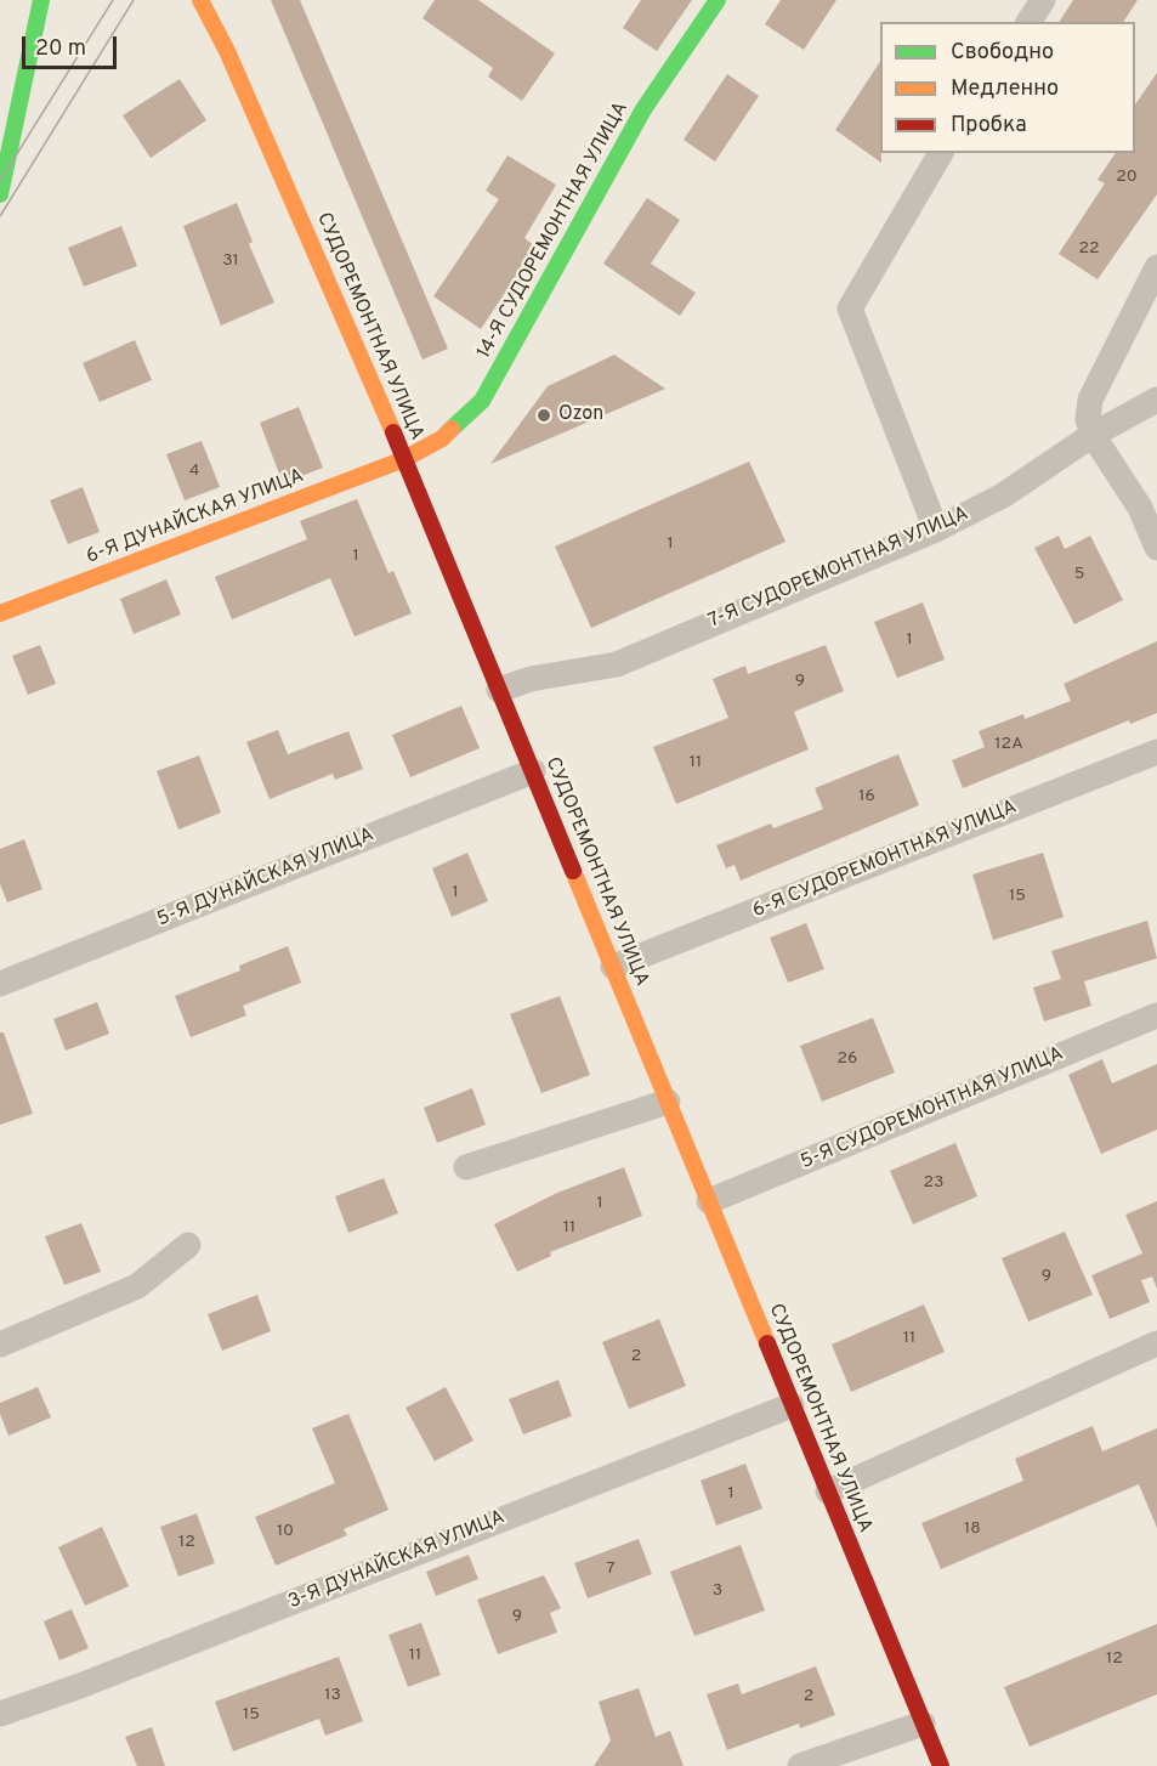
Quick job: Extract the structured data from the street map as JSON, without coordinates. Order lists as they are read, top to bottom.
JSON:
{
  "streets": {
    "street": [
      "14-Я СУДОРЕМОНТНАЯ УЛИЦА",
      "СУДОРЕМОНТНАЯ УЛИЦА",
      "6-Я ДУНАЙСКАЯ УЛИЦА",
      "7-Я СУДОРЕМОНТНАЯ УЛИЦА",
      "6-Я СУДОРЕМОНТНАЯ УЛИЦА",
      "5-Я ДУНАЙСКАЯ УЛИЦА",
      "5-Я СУДОРЕМОНТНАЯ УЛИЦА",
      "3-Я ДУНАЙСКАЯ УЛИЦА"
    ]
  },
  "crossings": [
    ["14-Я СУДОРЕМОНТНАЯ УЛИЦА", "СУДОРЕМОНТНАЯ УЛИЦА"],
    ["14-Я СУДОРЕМОНТНАЯ УЛИЦА", "6-Я ДУНАЙСКАЯ УЛИЦА"],
    ["СУДОРЕМОНТНАЯ УЛИЦА", "6-Я ДУНАЙСКАЯ УЛИЦА"],
    ["СУДОРЕМОНТНАЯ УЛИЦА", "7-Я СУДОРЕМОНТНАЯ УЛИЦА"],
    ["СУДОРЕМОНТНАЯ УЛИЦА", "6-Я СУДОРЕМОНТНАЯ УЛИЦА"],
    ["СУДОРЕМОНТНАЯ УЛИЦА", "5-Я ДУНАЙСКАЯ УЛИЦА"],
    ["СУДОРЕМОНТНАЯ УЛИЦА", "5-Я СУДОРЕМОНТНАЯ УЛИЦА"],
    ["СУДОРЕМОНТНАЯ УЛИЦА", "3-Я ДУНАЙСКАЯ УЛИЦА"]
  ],
  "places": ["Ozon"],
  "house_numbers": [
    "20",
    "22",
    "31",
    "4",
    "1",
    "1",
    "5",
    "1",
    "9",
    "12А",
    "11",
    "16",
    "1",
    "15",
    "26",
    "23",
    "1",
    "11",
    "9",
    "11",
    "2",
    "1",
    "18",
    "10",
    "12",
    "7",
    "3",
    "9",
    "11",
    "12",
    "13",
    "2",
    "15"
  ],
  "legend": ["Свободно", "Медленно", "Пробка"],
  "scale_bar": "20 m"
}
